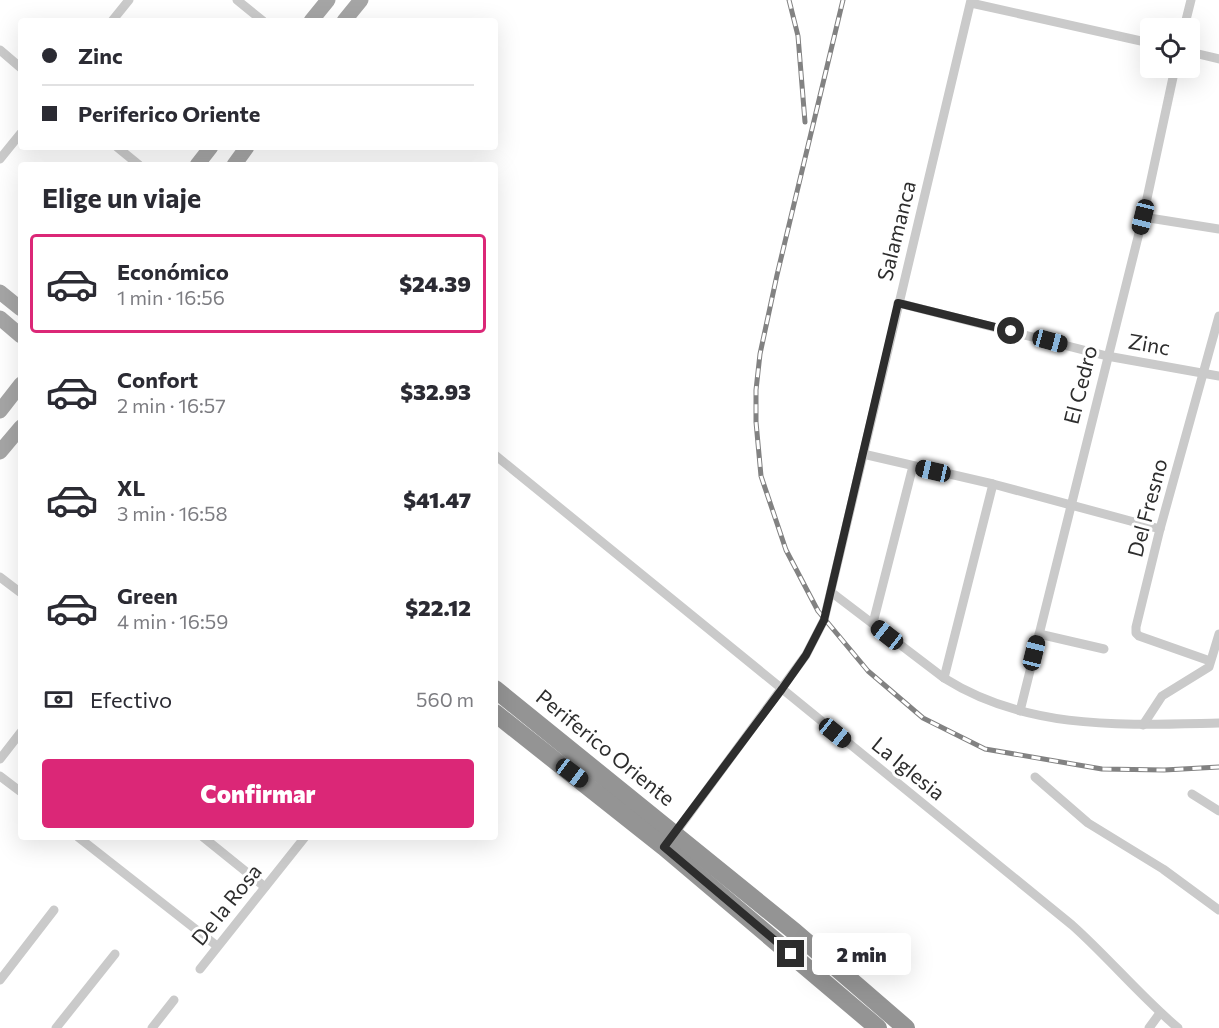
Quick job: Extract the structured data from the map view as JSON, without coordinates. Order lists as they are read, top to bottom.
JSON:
{
  "streets": {
    "highway": ["Periferico Oriente"],
    "street": [
      "Salamanca",
      "Zinc",
      "El Cedro",
      "Del Fresno",
      "La Iglesia",
      "De la Rosa"
    ]
  },
  "crossings": [
    ["Salamanca", "Zinc"],
    ["Salamanca", "Periferico Oriente"],
    ["Salamanca", "La Iglesia"],
    ["Zinc", "El Cedro"],
    ["Zinc", "Del Fresno"]
  ],
  "page": {
    "banner": ["Zinc", "Periferico Oriente"],
    "heading": "Elige un viaje",
    "list": [
      {
        "name": "Económico",
        "note": "1 min · 16:56",
        "value": "$24.39"
      },
      {
        "name": "Confort",
        "note": "2 min · 16:57",
        "value": "$32.93"
      },
      {
        "name": "XL",
        "note": "3 min · 16:58",
        "value": "$41.47"
      },
      {
        "name": "Green",
        "note": "4 min · 16:59",
        "value": "$22.12"
      }
    ],
    "pay": ["Efectivo", "560 m"],
    "buttons": "Confirmar",
    "bubble": "2 min"
  }
}
